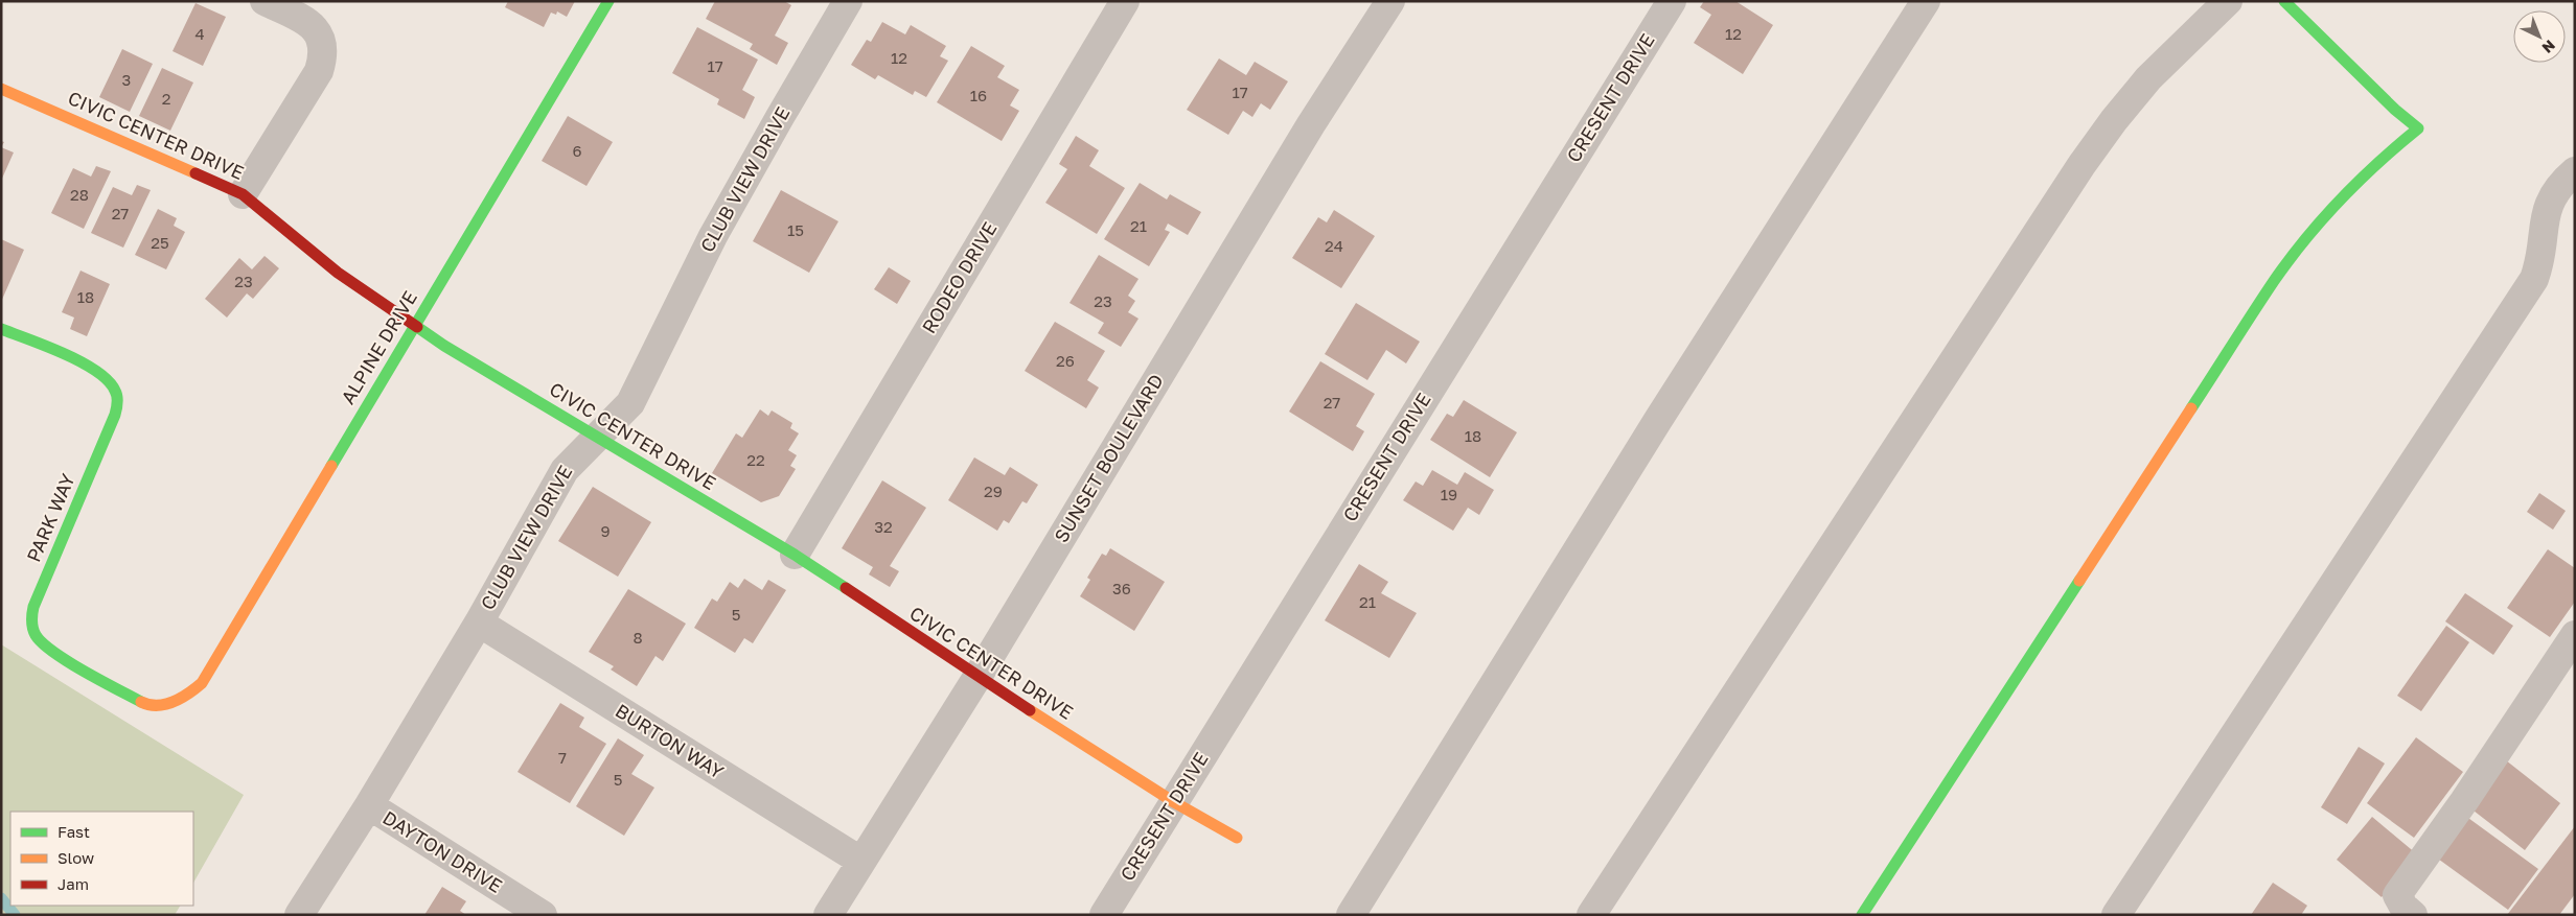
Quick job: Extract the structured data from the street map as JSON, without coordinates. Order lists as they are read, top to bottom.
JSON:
{
  "streets": {
    "street": [
      "CRESENT DRIVE",
      "CIVIC CENTER DRIVE",
      "CLUB VIEW DRIVE",
      "RODEO DRIVE",
      "ALPINE DRIVE",
      "SUNSET BOULEVARD",
      "PARK WAY",
      "BURTON WAY",
      "DAYTON DRIVE"
    ]
  },
  "crossings": [
    ["CRESENT DRIVE", "CIVIC CENTER DRIVE"],
    ["CIVIC CENTER DRIVE", "CLUB VIEW DRIVE"],
    ["CIVIC CENTER DRIVE", "RODEO DRIVE"],
    ["CIVIC CENTER DRIVE", "ALPINE DRIVE"],
    ["CIVIC CENTER DRIVE", "SUNSET BOULEVARD"],
    ["CLUB VIEW DRIVE", "BURTON WAY"],
    ["CLUB VIEW DRIVE", "DAYTON DRIVE"],
    ["ALPINE DRIVE", "PARK WAY"],
    ["SUNSET BOULEVARD", "BURTON WAY"]
  ],
  "house_numbers": [
    "4",
    "12",
    "12",
    "17",
    "3",
    "17",
    "16",
    "2",
    "6",
    "28",
    "27",
    "21",
    "15",
    "25",
    "24",
    "23",
    "18",
    "23",
    "26",
    "27",
    "18",
    "22",
    "29",
    "19",
    "32",
    "9",
    "36",
    "21",
    "5",
    "8",
    "7",
    "5"
  ],
  "legend": ["Fast", "Slow", "Jam"],
  "north": "bottom right"
}
